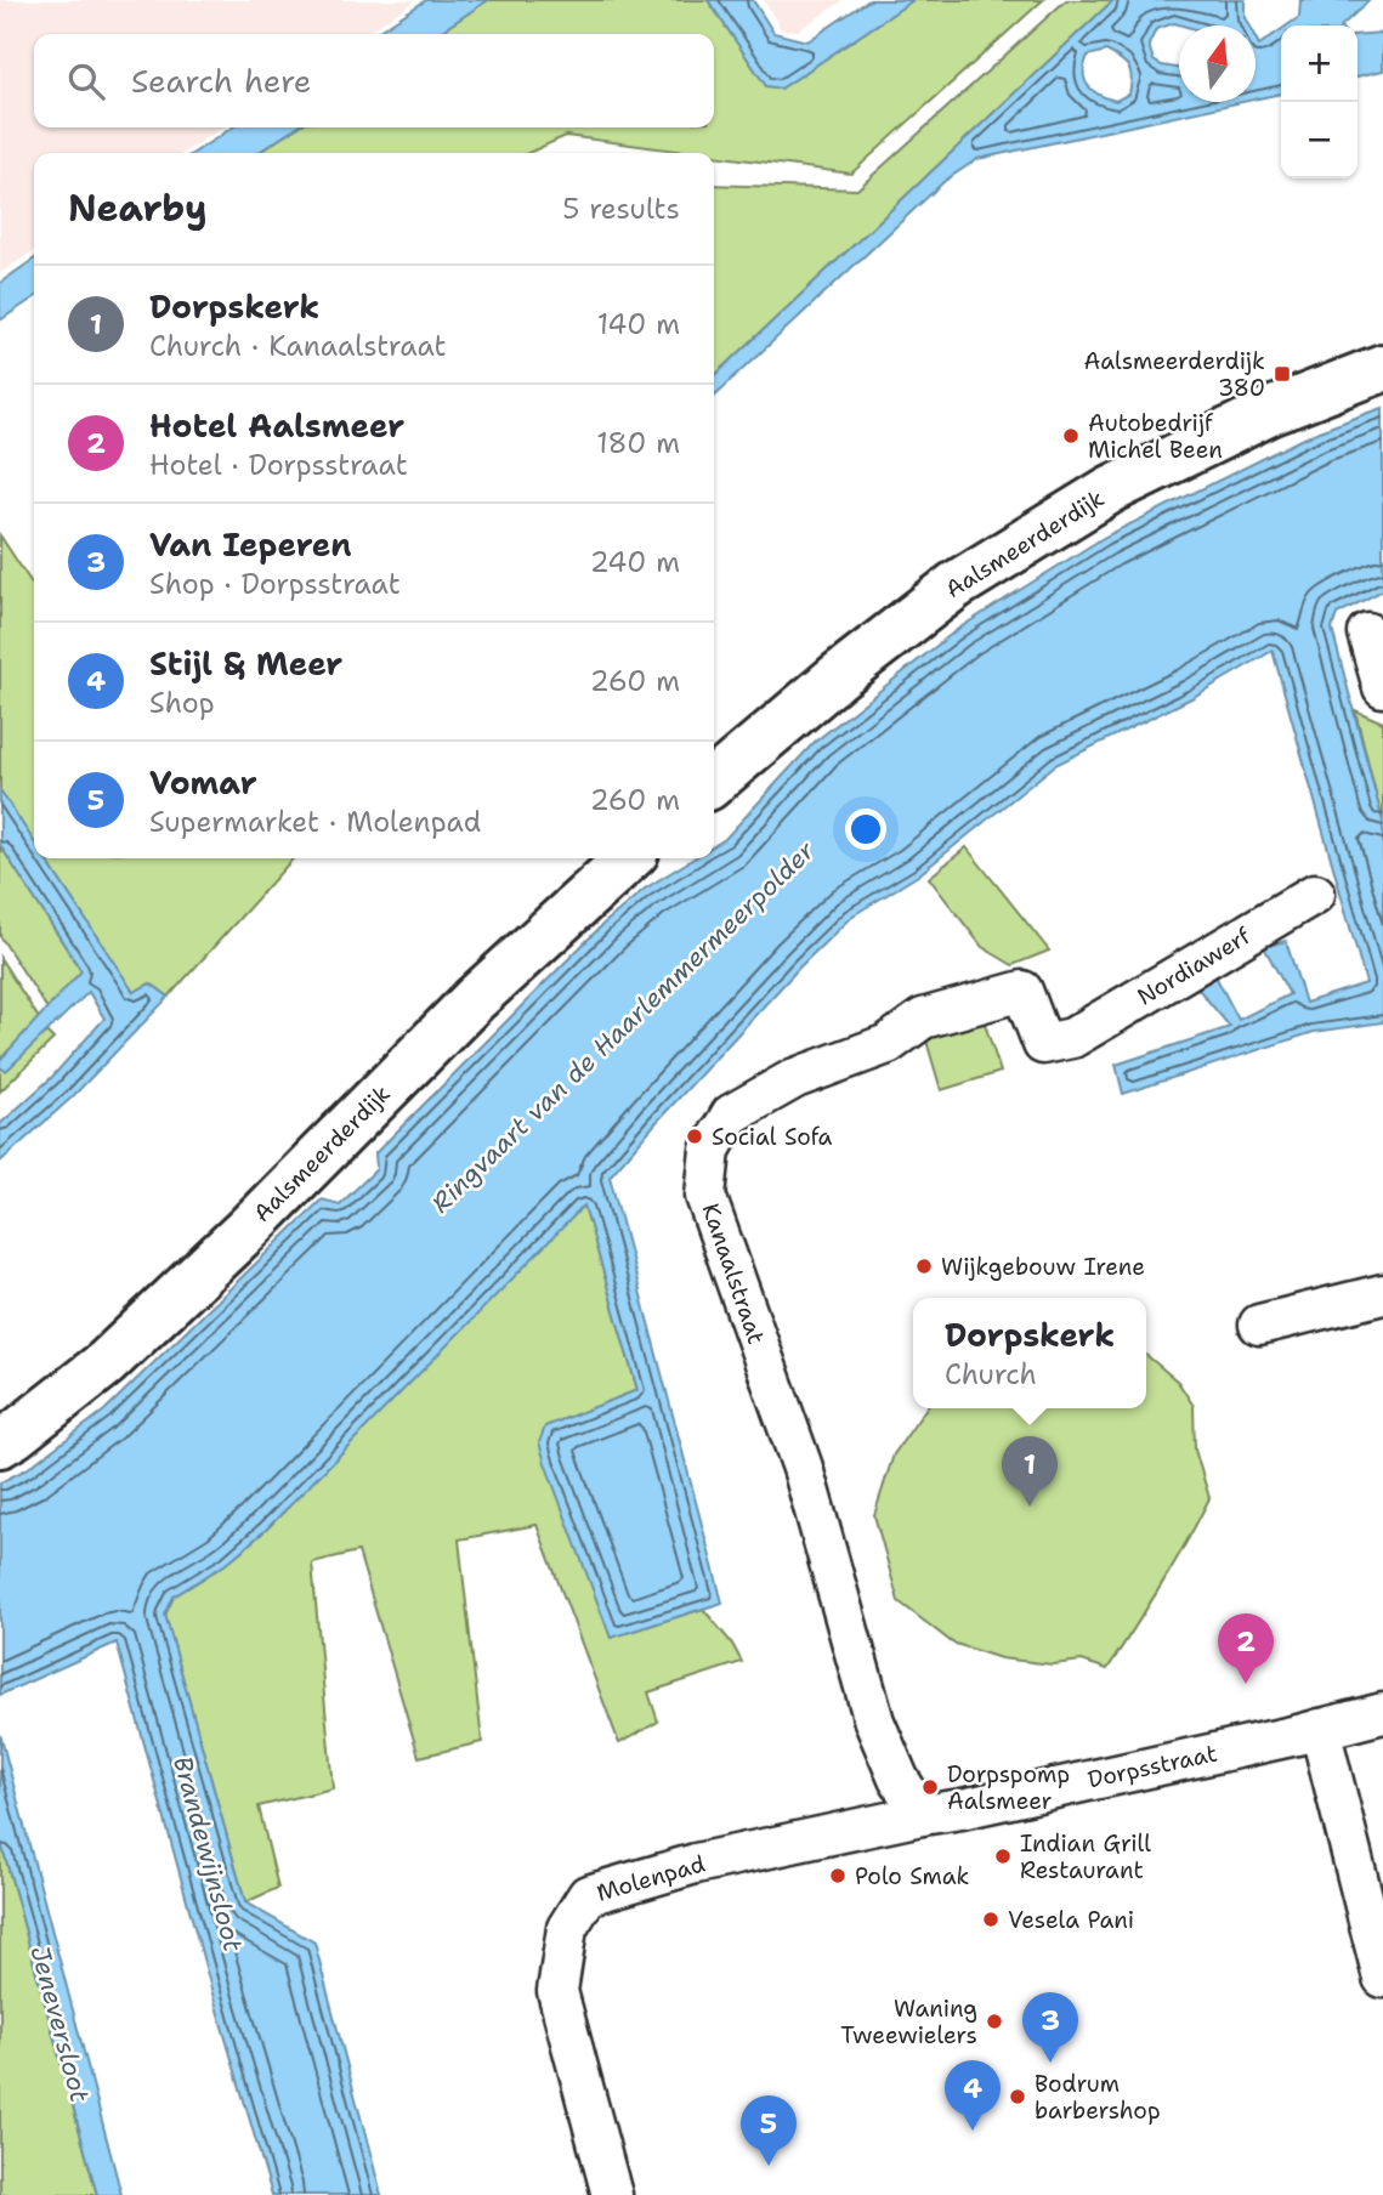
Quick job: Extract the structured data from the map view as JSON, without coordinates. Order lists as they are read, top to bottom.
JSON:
{
  "streets": {
    "street": [
      "Aalsmeerderdijk",
      "Nordiawerf",
      "Kanaalstraat",
      "Dorpsstraat",
      "Molenpad"
    ]
  },
  "crossings": [
    ["Nordiawerf", "Kanaalstraat"],
    ["Kanaalstraat", "Dorpsstraat"],
    ["Kanaalstraat", "Molenpad"],
    ["Dorpsstraat", "Molenpad"]
  ],
  "water": ["Ringvaart van de Haarlemmermeerpolder", "Brandewijnsloot", "Jeneversloot"],
  "places": {
    "transit": ["Aalsmeerderdijk 380"],
    "other": [
      "Autobedrijf Michel Been",
      "Social Sofa",
      "Wijkgebouw Irene",
      "Dorpspomp Aalsmeer",
      "Indian Grill Restaurant",
      "Polo Smak",
      "Vesela Pani",
      "Waning Tweewielers",
      "Bodrum barbershop"
    ]
  },
  "north": "top",
  "page": {
    "map_buttons": ["+", "−"],
    "search": "Search here",
    "heading": ["Nearby", "5 results"],
    "list": [
      {
        "mark": "1",
        "name": "Dorpskerk",
        "note": "Church · Kanaalstraat",
        "value": "140 m"
      },
      {
        "mark": "2",
        "name": "Hotel Aalsmeer",
        "note": "Hotel · Dorpsstraat",
        "value": "180 m"
      },
      {
        "mark": "3",
        "name": "Van Ieperen",
        "note": "Shop · Dorpsstraat",
        "value": "240 m"
      },
      {
        "mark": "4",
        "name": "Stijl & Meer",
        "note": "Shop",
        "value": "260 m"
      },
      {
        "mark": "5",
        "name": "Vomar",
        "note": "Supermarket · Molenpad",
        "value": "260 m"
      }
    ],
    "popup": ["Dorpskerk", "Church"],
    "pins": [
      "1",
      "2",
      "3",
      "4",
      "5"
    ]
  }
}
